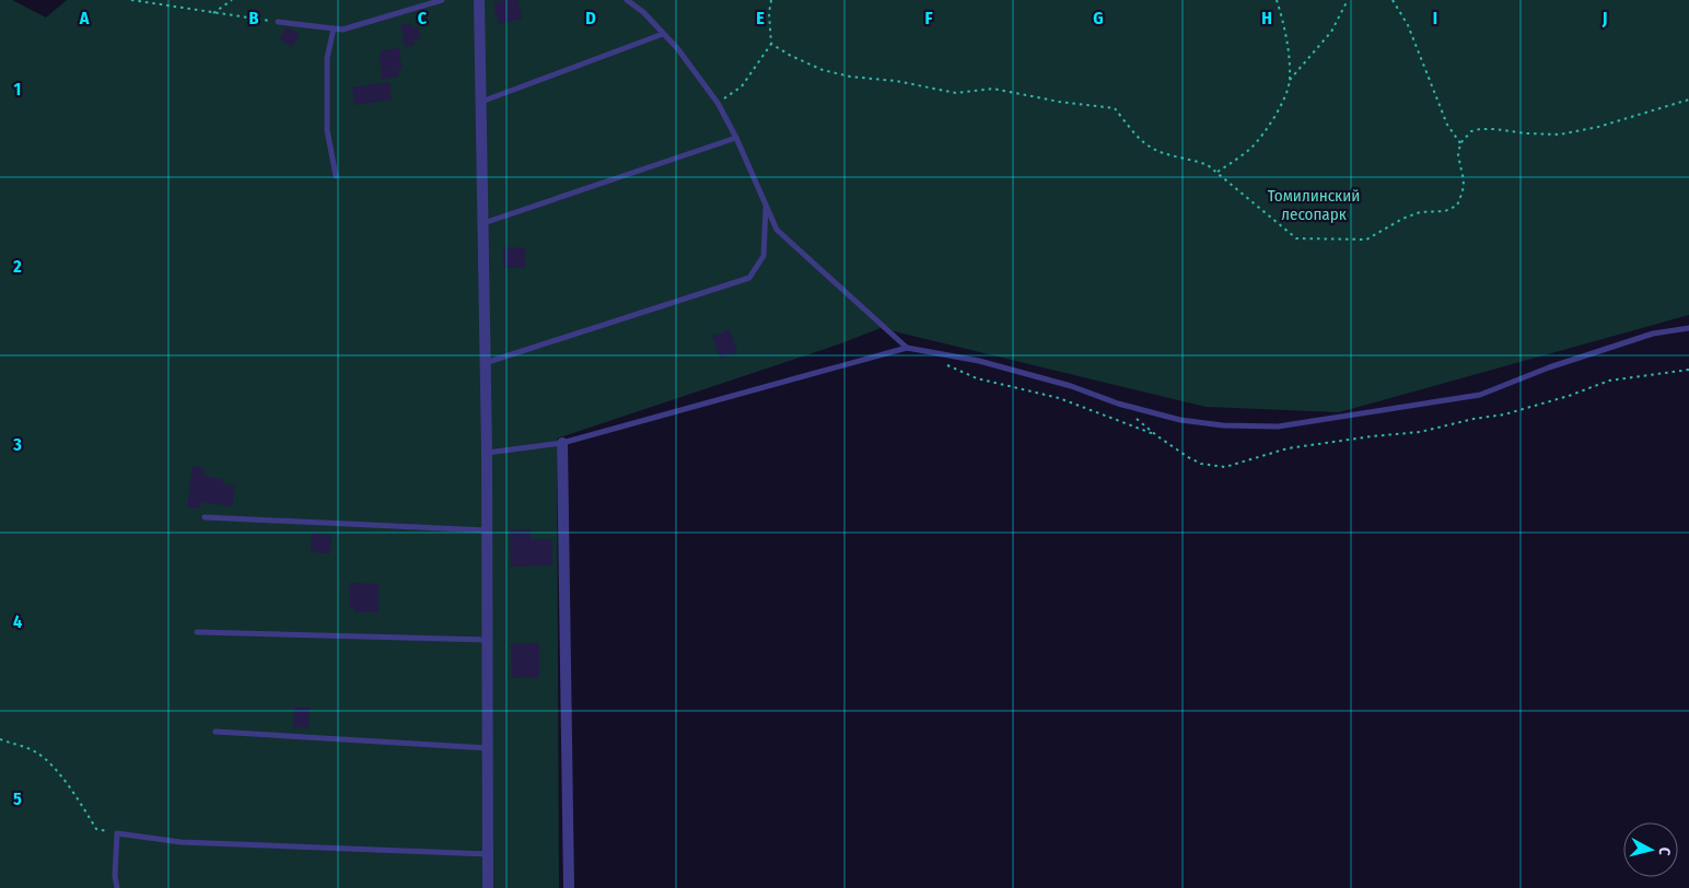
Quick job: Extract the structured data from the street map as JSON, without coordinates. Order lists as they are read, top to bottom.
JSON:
{
  "parks": ["Томилинский лесопарк"],
  "north": "right",
  "grid": {
    "columns": [
      "A",
      "B",
      "C",
      "D",
      "E",
      "F",
      "G",
      "H",
      "I",
      "J"
    ],
    "rows": [
      "1",
      "2",
      "3",
      "4",
      "5"
    ]
  }
}
